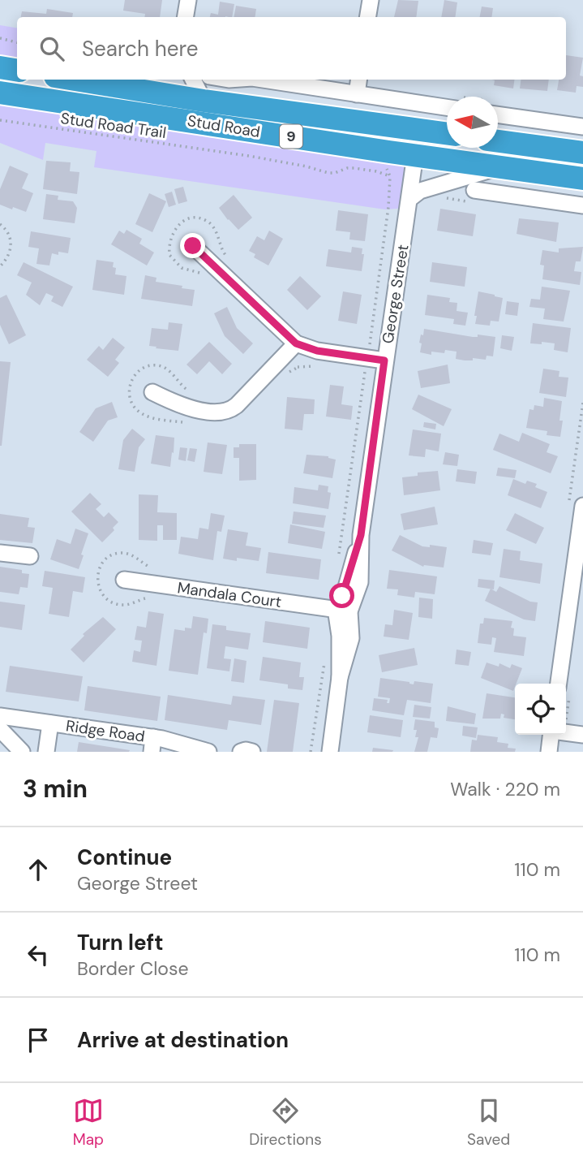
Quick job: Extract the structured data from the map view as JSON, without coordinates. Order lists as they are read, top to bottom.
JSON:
{
  "streets": {
    "highway": ["Stud Road", "9"],
    "street": ["George Street", "Mandala Court", "Ridge Road"],
    "path": ["Stud Road Trail"]
  },
  "crossings": [
    ["Stud Road", "George Street"],
    ["George Street", "Mandala Court"]
  ],
  "north": "left",
  "page": {
    "search": "Search here",
    "heading": ["3 min", "Walk · 220 m"],
    "list": [
      ["Continue", "George Street", "110 m"],
      ["Turn left", "Border Close", "110 m"],
      "Arrive at destination"
    ],
    "nav": ["Map", "Directions", "Saved"]
  }
}
